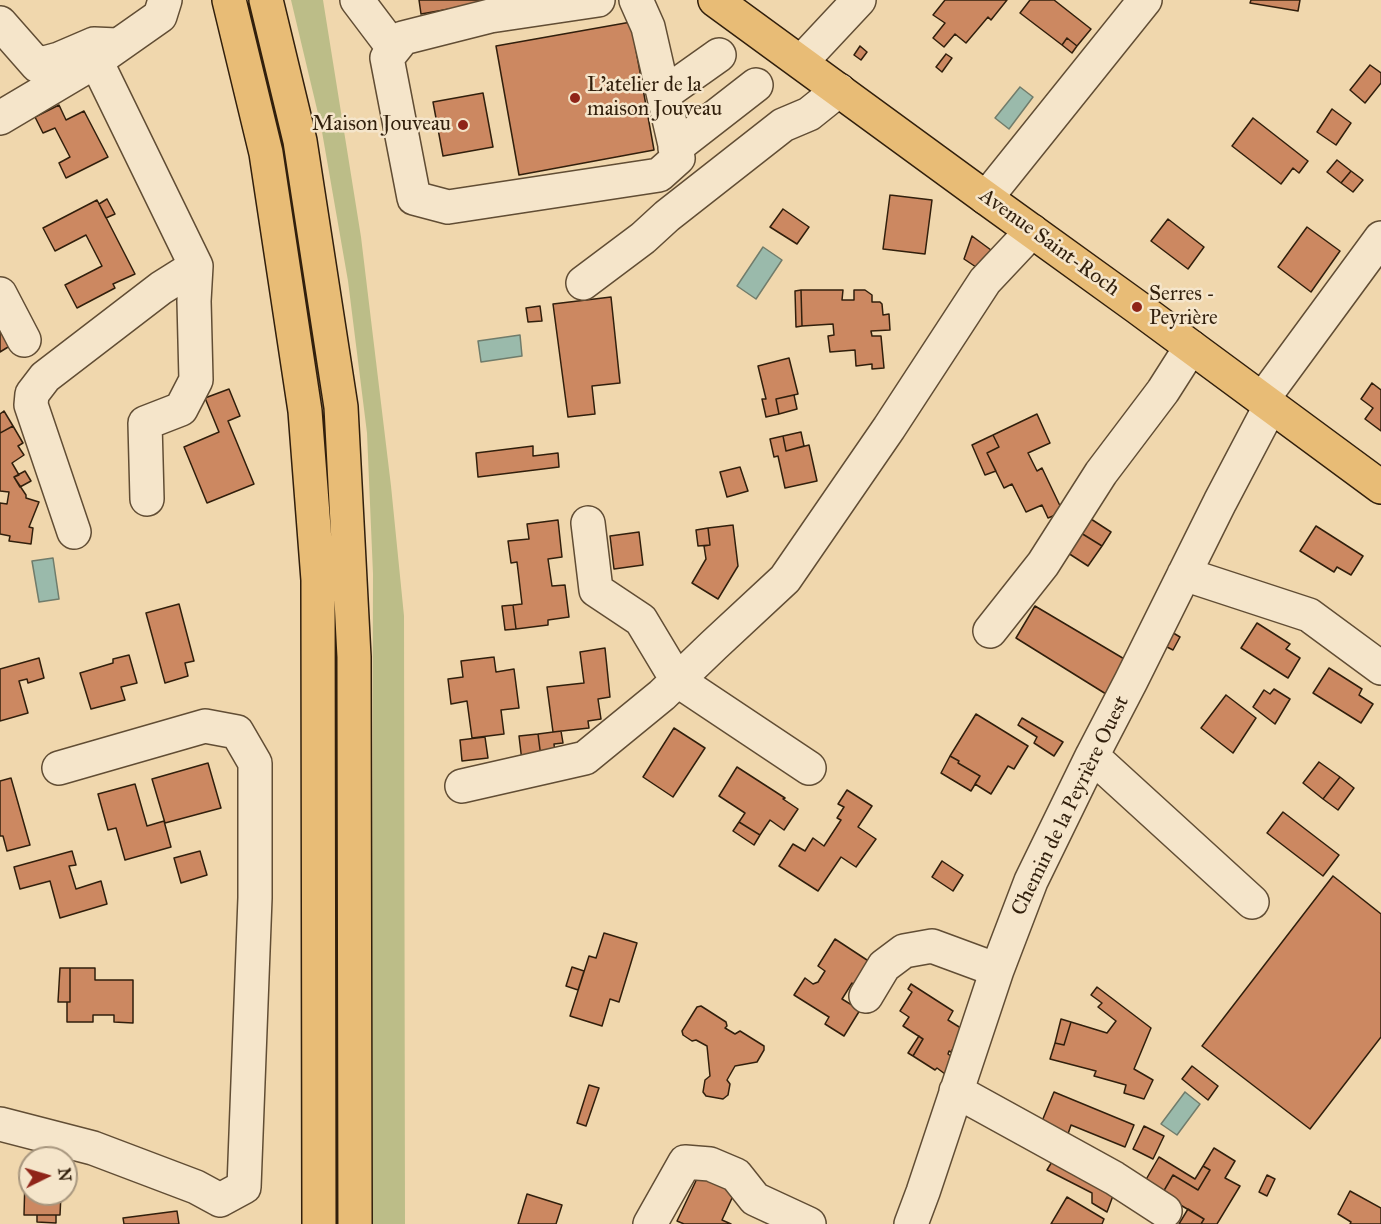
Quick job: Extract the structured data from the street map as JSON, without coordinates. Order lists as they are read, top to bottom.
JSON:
{
  "streets": {
    "main road": ["Avenue Saint-Roch"],
    "street": ["Chemin de la Peyrière Ouest"]
  },
  "crossings": [
    ["Avenue Saint-Roch", "Chemin de la Peyrière Ouest"]
  ],
  "places": ["L'atelier de la maison Jouveau", "Maison Jouveau", "Serres - Peyrière"],
  "north": "right"
}
